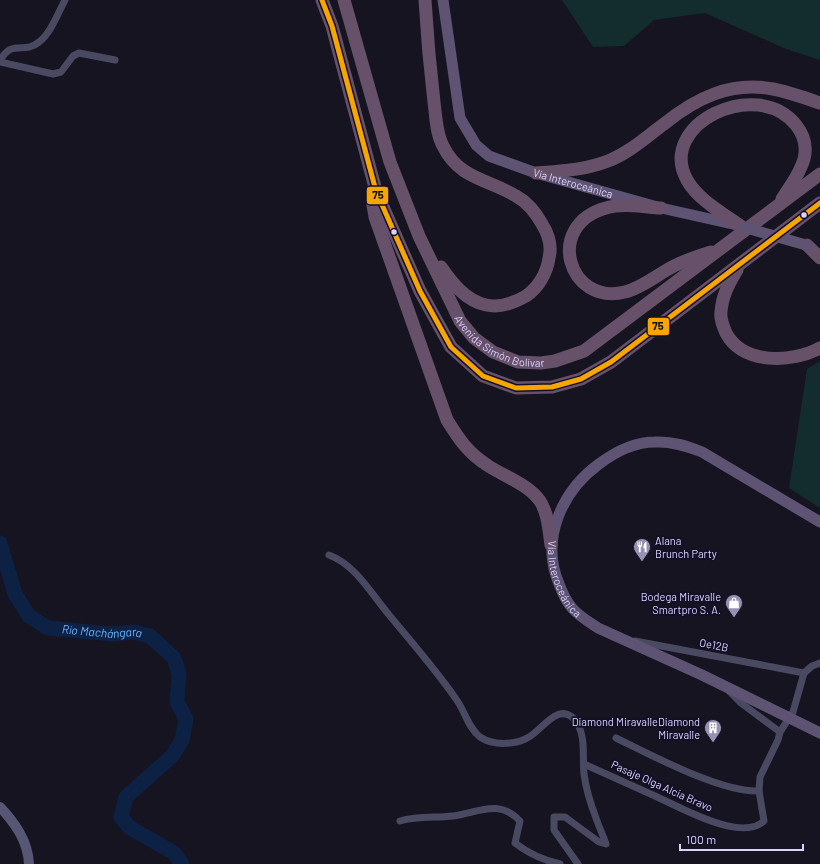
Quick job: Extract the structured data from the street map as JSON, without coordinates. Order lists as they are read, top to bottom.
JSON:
{
  "streets": {
    "highway": ["Avenida Simón Bolívar"],
    "main road": ["Vía Interoceánica"],
    "street": ["Oe12B", "Pasaje Olga Alcia Bravo"]
  },
  "crossings": [
    ["Vía Interoceánica", "Oe12B"],
    ["Vía Interoceánica", "Pasaje Olga Alcia Bravo"]
  ],
  "water": ["Río Machángara"],
  "places": {
    "restaurant": ["Alana Brunch Party"],
    "shop": ["Bodega Miravalle Smartpro S. A."],
    "building": ["Diamond MiravalleDiamond Miravalle"]
  },
  "lines": ["transit line 75"],
  "scale_bar": "100 m"
}
